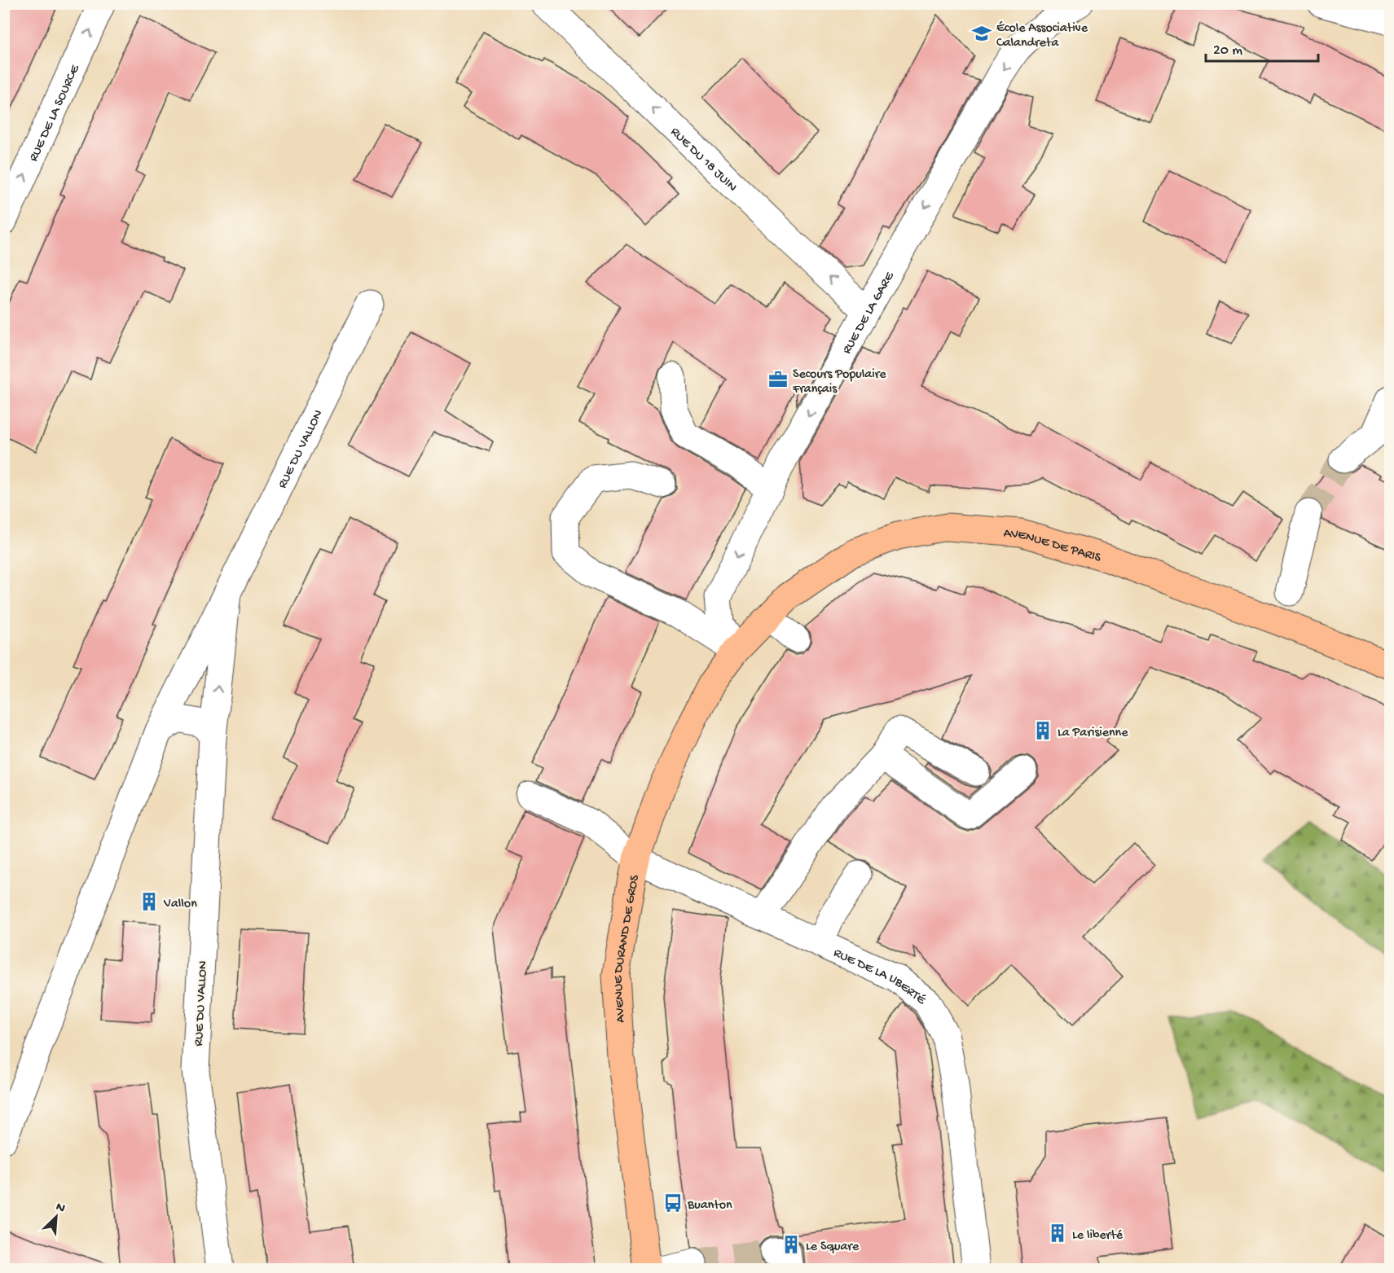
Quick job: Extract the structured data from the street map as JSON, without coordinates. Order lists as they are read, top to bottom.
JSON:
{
  "streets": {
    "main road": ["AVENUE DE PARIS", "AVENUE DURAND DE GROS"],
    "street": [
      "RUE DE LA SOURCE",
      "RUE DU 18 JUIN",
      "RUE DE LA GARE",
      "RUE DU VALLON",
      "RUE DE LA LIBERTÉ"
    ]
  },
  "crossings": [
    ["RUE DU 18 JUIN", "RUE DE LA GARE"],
    ["RUE DE LA GARE", "AVENUE DE PARIS"],
    ["RUE DE LA GARE", "AVENUE DURAND DE GROS"],
    ["AVENUE DE PARIS", "AVENUE DURAND DE GROS"],
    ["AVENUE DURAND DE GROS", "RUE DE LA LIBERTÉ"]
  ],
  "one_way": ["RUE DE LA SOURCE", "RUE DU 18 JUIN", "RUE DE LA GARE"],
  "places": {
    "school or university": ["École Associative Calandreta"],
    "office": ["Secours Populaire Français"],
    "building": [
      "La Parisienne",
      "Vallon",
      "Le liberté",
      "Le Square"
    ],
    "bus stop": ["Buanton"]
  },
  "scale_bar": "20 m",
  "north": "top right"
}
